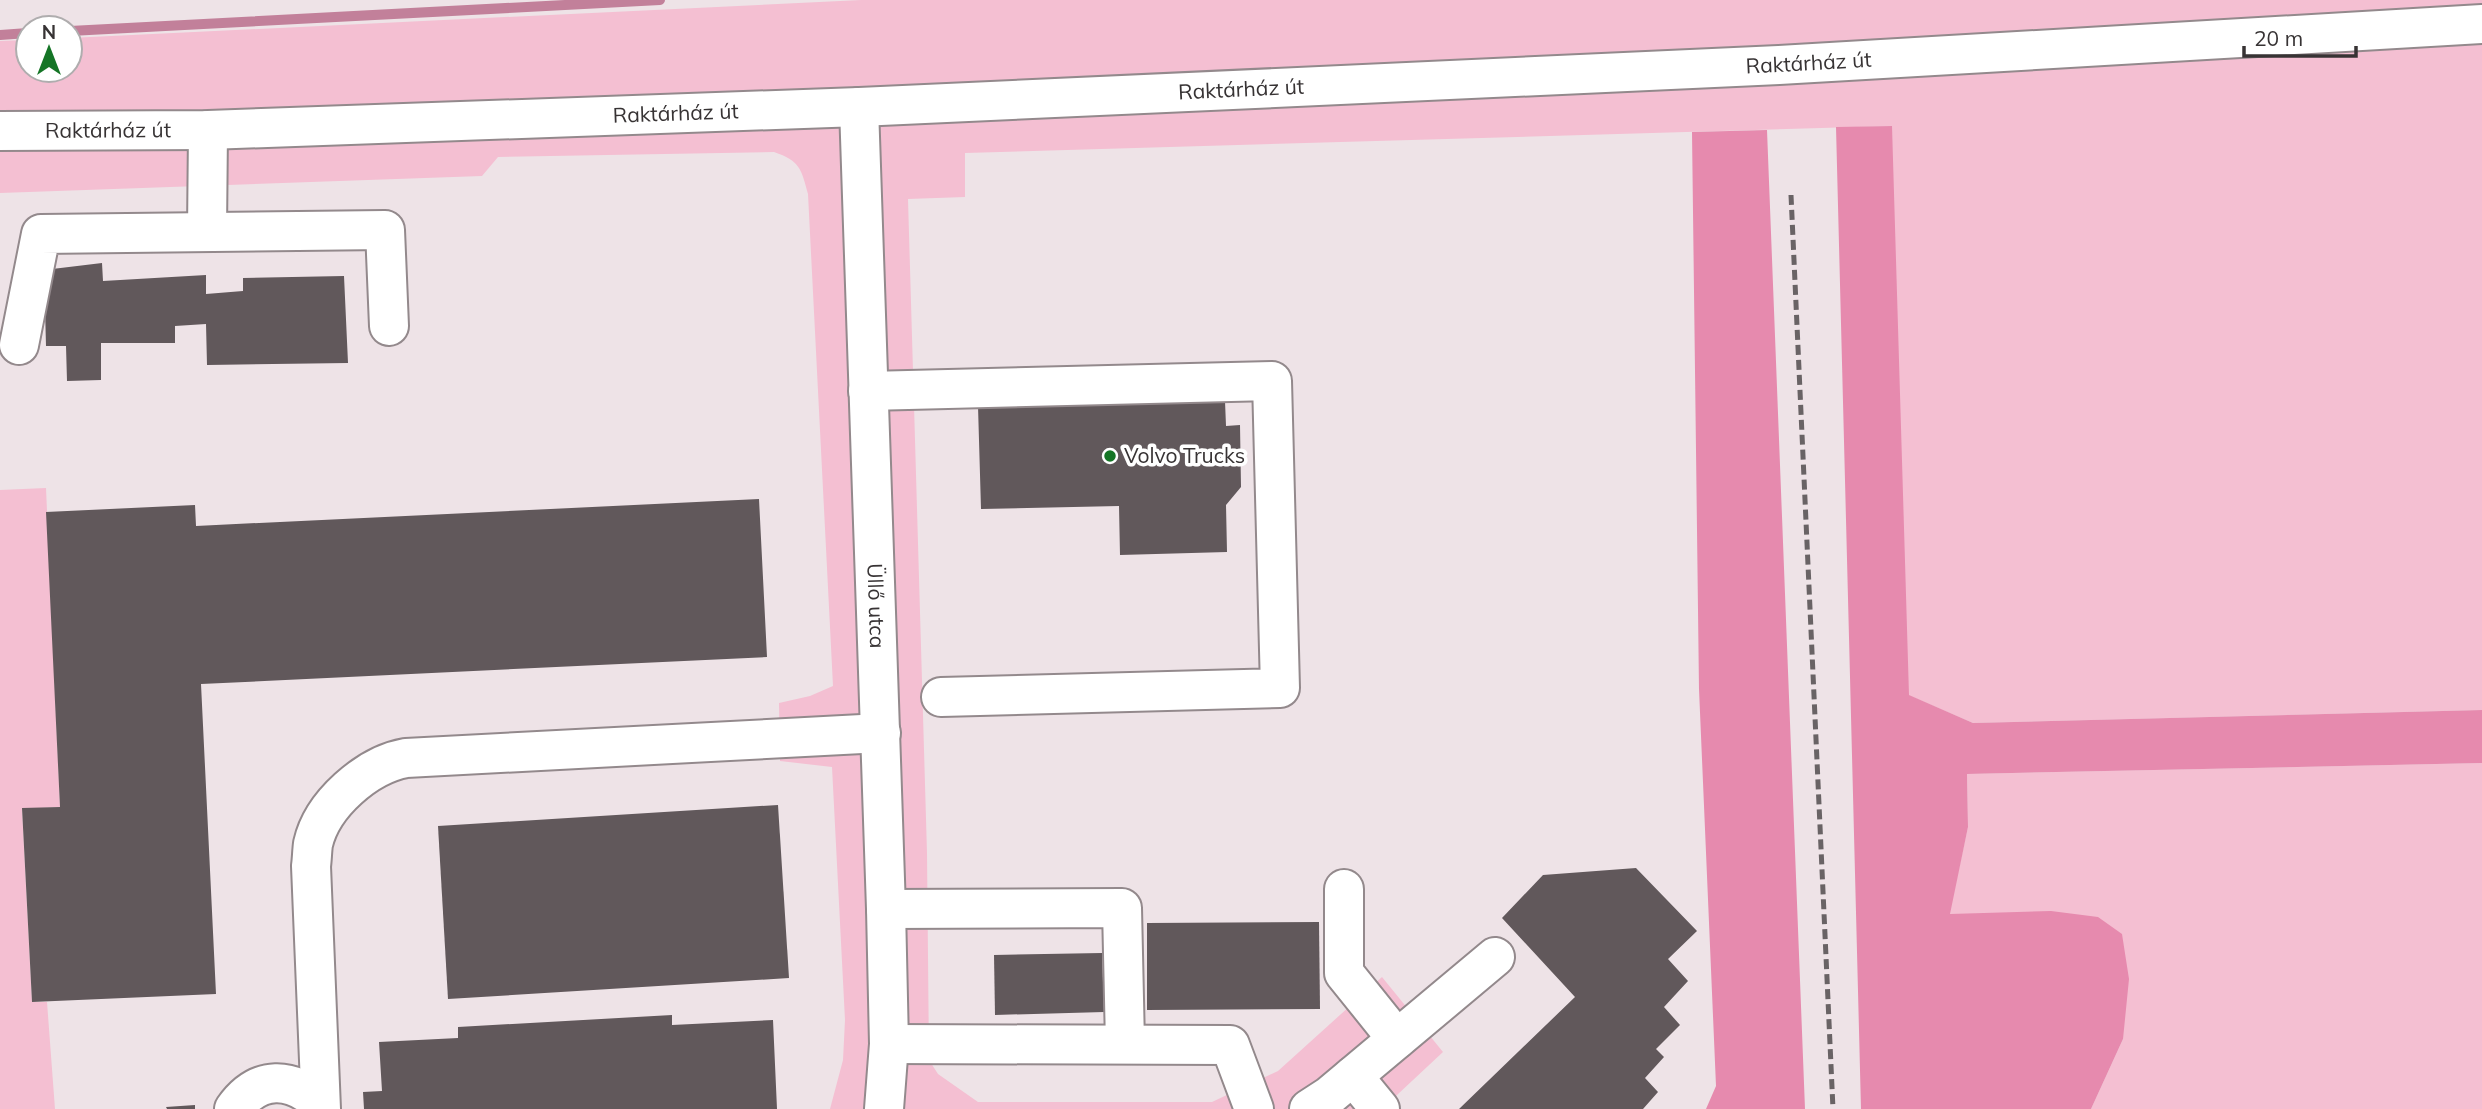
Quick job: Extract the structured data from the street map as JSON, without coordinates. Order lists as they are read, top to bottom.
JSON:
{
  "streets": {
    "street": ["Raktárház út", "Üllő utca"]
  },
  "crossings": [
    ["Raktárház út", "Üllő utca"]
  ],
  "places": ["Volvo Trucks"],
  "scale_bar": "20 m",
  "north": "top"
}
